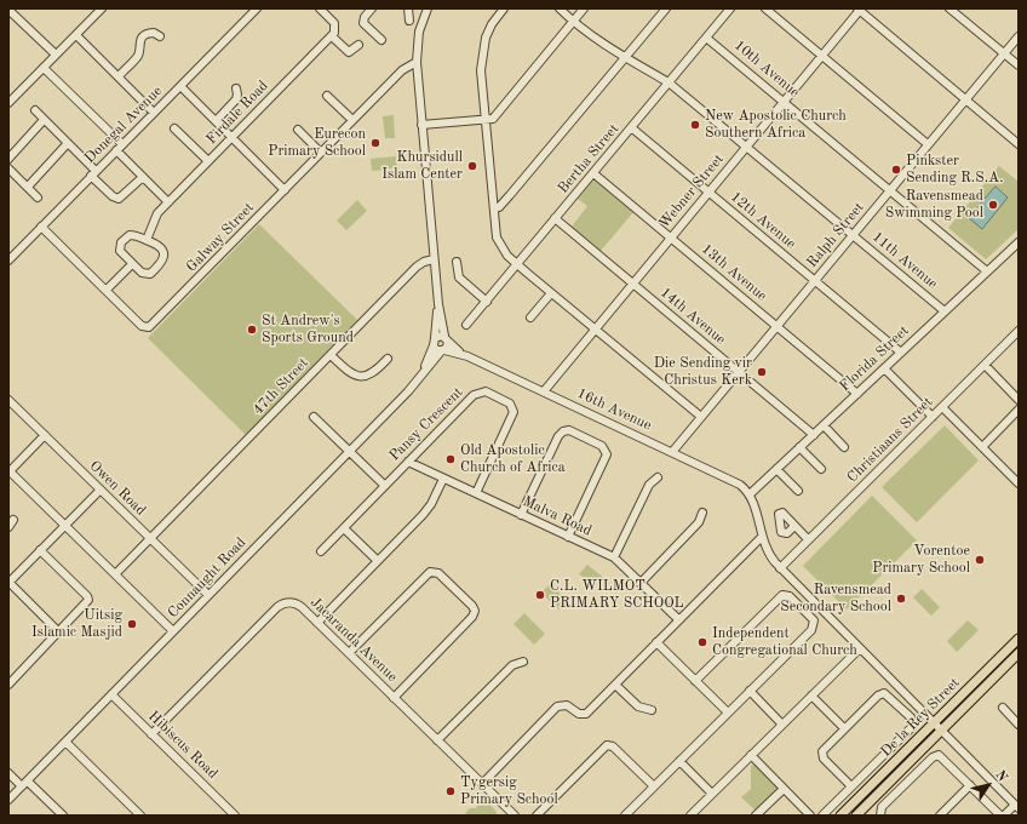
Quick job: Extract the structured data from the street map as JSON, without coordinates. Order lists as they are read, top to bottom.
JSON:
{
  "streets": {
    "main road": ["De la Rey Street"],
    "street": [
      "10th Avenue",
      "Firdale Road",
      "Donegal Avenue",
      "Bertha Street",
      "Webner Street",
      "12th Avenue",
      "Ralph Street",
      "Galway Street",
      "11th Avenue",
      "13th Avenue",
      "14th Avenue",
      "Florida Street",
      "47th Street",
      "16th Avenue",
      "Pansy Crescent",
      "Christiaans Street",
      "Owen Road",
      "Malva Road",
      "Connaught Road",
      "Jacaranda Avenue",
      "Hibiscus Road"
    ]
  },
  "crossings": [
    ["10th Avenue", "Bertha Street"],
    ["10th Avenue", "Webner Street"],
    ["10th Avenue", "Ralph Street"],
    ["10th Avenue", "Florida Street"],
    ["Donegal Avenue", "Galway Street"],
    ["Bertha Street", "12th Avenue"],
    ["Bertha Street", "11th Avenue"],
    ["Bertha Street", "13th Avenue"],
    ["Bertha Street", "14th Avenue"],
    ["Webner Street", "12th Avenue"],
    ["Webner Street", "11th Avenue"],
    ["Webner Street", "13th Avenue"],
    ["Webner Street", "14th Avenue"],
    ["Webner Street", "16th Avenue"],
    ["12th Avenue", "Ralph Street"],
    ["12th Avenue", "Florida Street"],
    ["Ralph Street", "11th Avenue"],
    ["Ralph Street", "13th Avenue"],
    ["Ralph Street", "14th Avenue"],
    ["Ralph Street", "16th Avenue"],
    ["Galway Street", "Connaught Road"],
    ["11th Avenue", "Florida Street"],
    ["13th Avenue", "Florida Street"],
    ["14th Avenue", "Florida Street"],
    ["Florida Street", "16th Avenue"],
    ["47th Street", "Owen Road"],
    ["47th Street", "Connaught Road"],
    ["16th Avenue", "Connaught Road"],
    ["Pansy Crescent", "Malva Road"],
    ["Owen Road", "Connaught Road"],
    ["Connaught Road", "Hibiscus Road"],
    ["Jacaranda Avenue", "Hibiscus Road"]
  ],
  "places": [
    "New Apostolic Church Southern Africa",
    "Eurecon Primary School",
    "Khursidull Islam Center",
    "Pinkster Sending R.S.A.",
    "Ravensmead Swimming Pool",
    "St Andrew's Sports Ground",
    "Die Sending vir Christus Kerk",
    "Old Apostolic Church of Africa",
    "Vorentoe Primary School",
    "C.L. WILMOT PRIMARY SCHOOL",
    "Ravensmead Secondary School",
    "Uitsig Islamic Masjid",
    "Independent Congregational Church",
    "Tygersig Primary School"
  ],
  "north": "top right"
}
